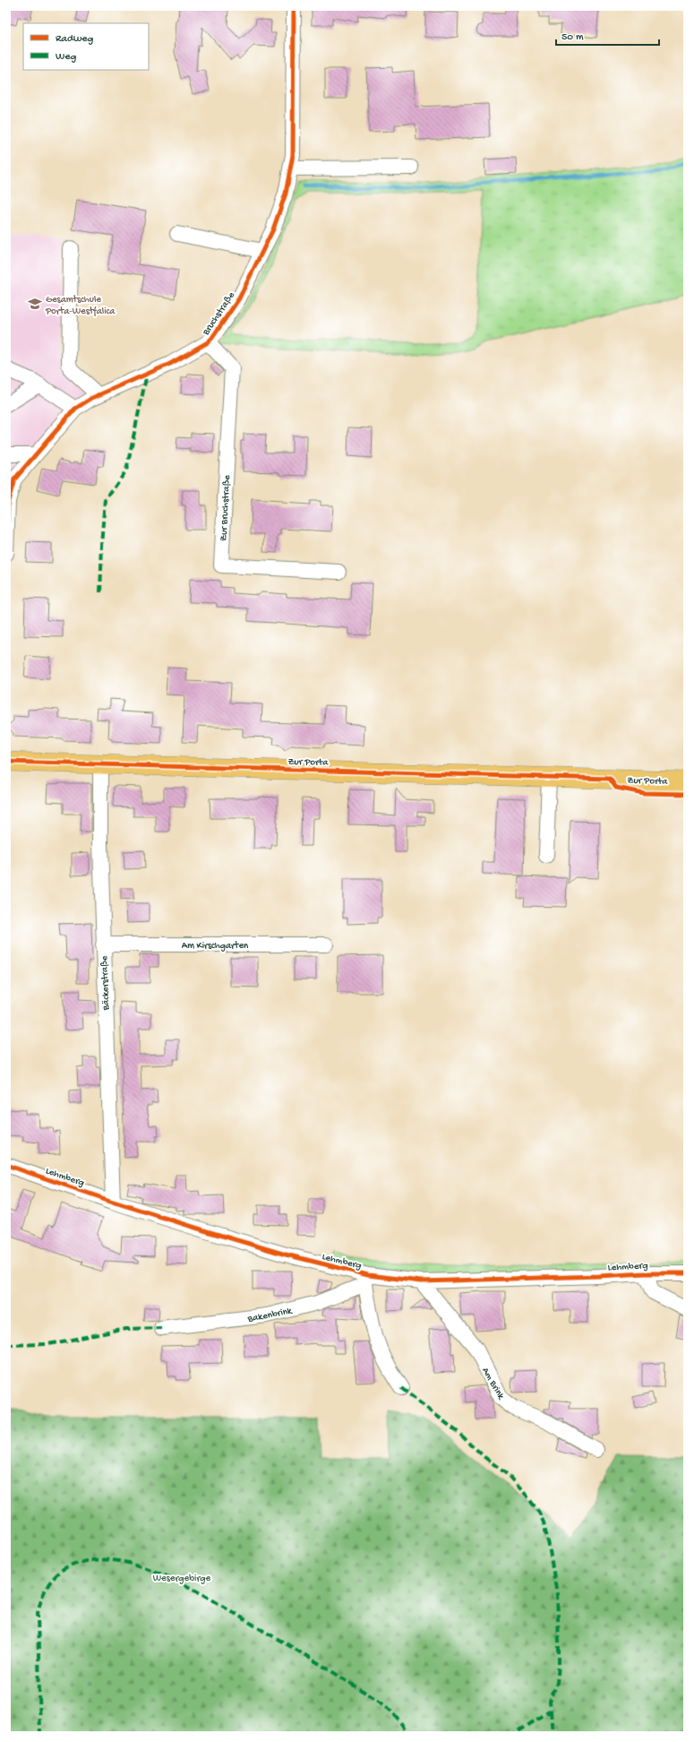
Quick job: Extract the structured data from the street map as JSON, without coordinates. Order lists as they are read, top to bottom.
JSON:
{
  "streets": {
    "main road": ["Zur Porta"],
    "street": [
      "Bruchstraße",
      "Zur Bruchstraße",
      "Am Kirschgarten",
      "Bäckerstraße",
      "Lehmberg",
      "Bakenbrink",
      "Am Brink"
    ]
  },
  "crossings": [
    ["Bruchstraße", "Zur Bruchstraße"],
    ["Zur Porta", "Bäckerstraße"],
    ["Am Kirschgarten", "Bäckerstraße"],
    ["Bäckerstraße", "Lehmberg"],
    ["Lehmberg", "Bakenbrink"],
    ["Lehmberg", "Am Brink"]
  ],
  "parks": ["Wesergebirge"],
  "places": {
    "school or university": ["Gesamtschule Porta-Westfalica"]
  },
  "legend": ["Radweg", "Weg"],
  "scale_bar": "50 m"
}
